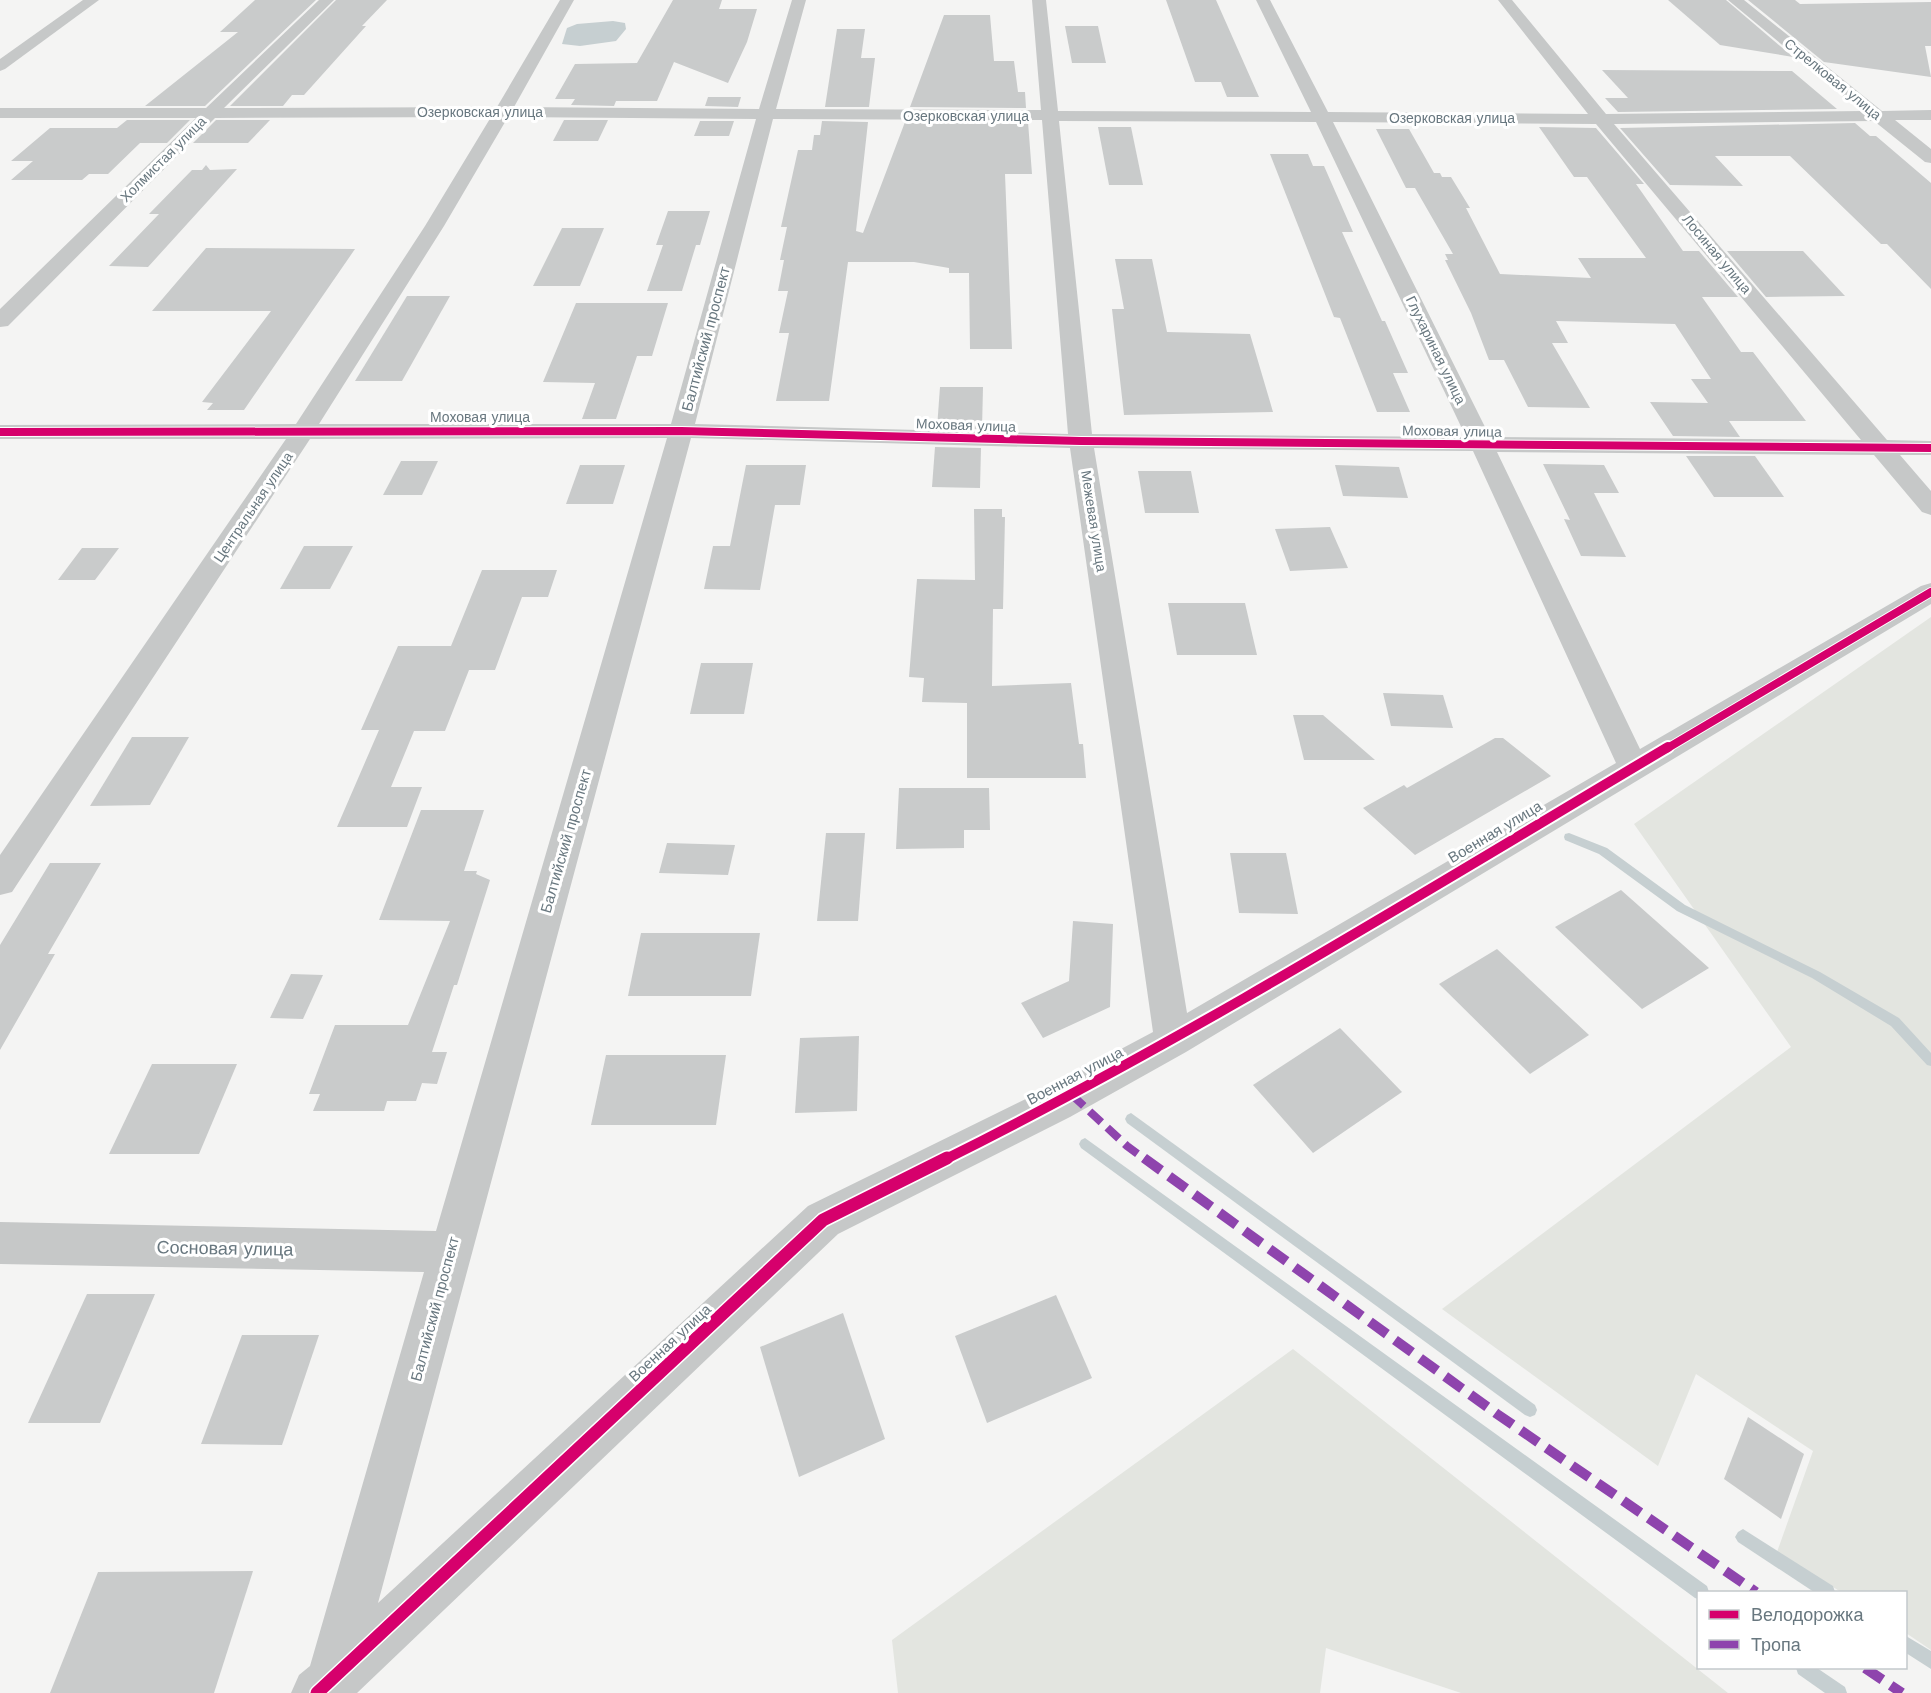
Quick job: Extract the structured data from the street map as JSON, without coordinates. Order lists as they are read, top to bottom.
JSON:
{
  "streets": {
    "street": [
      "Стрелковая улица",
      "Озерковская улица",
      "Холмистая улица",
      "Лосиная улица",
      "Балтийский проспект",
      "Глухариная улица",
      "Моховая улица",
      "Центральная улица",
      "Межевая улица",
      "Военная улица",
      "Сосновая улица"
    ]
  },
  "crossings": [
    ["Стрелковая улица", "Озерковская улица"],
    ["Озерковская улица", "Холмистая улица"],
    ["Озерковская улица", "Лосиная улица"],
    ["Озерковская улица", "Балтийский проспект"],
    ["Озерковская улица", "Глухариная улица"],
    ["Озерковская улица", "Центральная улица"],
    ["Озерковская улица", "Межевая улица"],
    ["Лосиная улица", "Моховая улица"],
    ["Балтийский проспект", "Моховая улица"],
    ["Балтийский проспект", "Военная улица"],
    ["Балтийский проспект", "Сосновая улица"],
    ["Глухариная улица", "Моховая улица"],
    ["Глухариная улица", "Военная улица"],
    ["Моховая улица", "Центральная улица"],
    ["Моховая улица", "Межевая улица"],
    ["Межевая улица", "Военная улица"]
  ],
  "legend": ["Велодорожка", "Тропа"]
}
